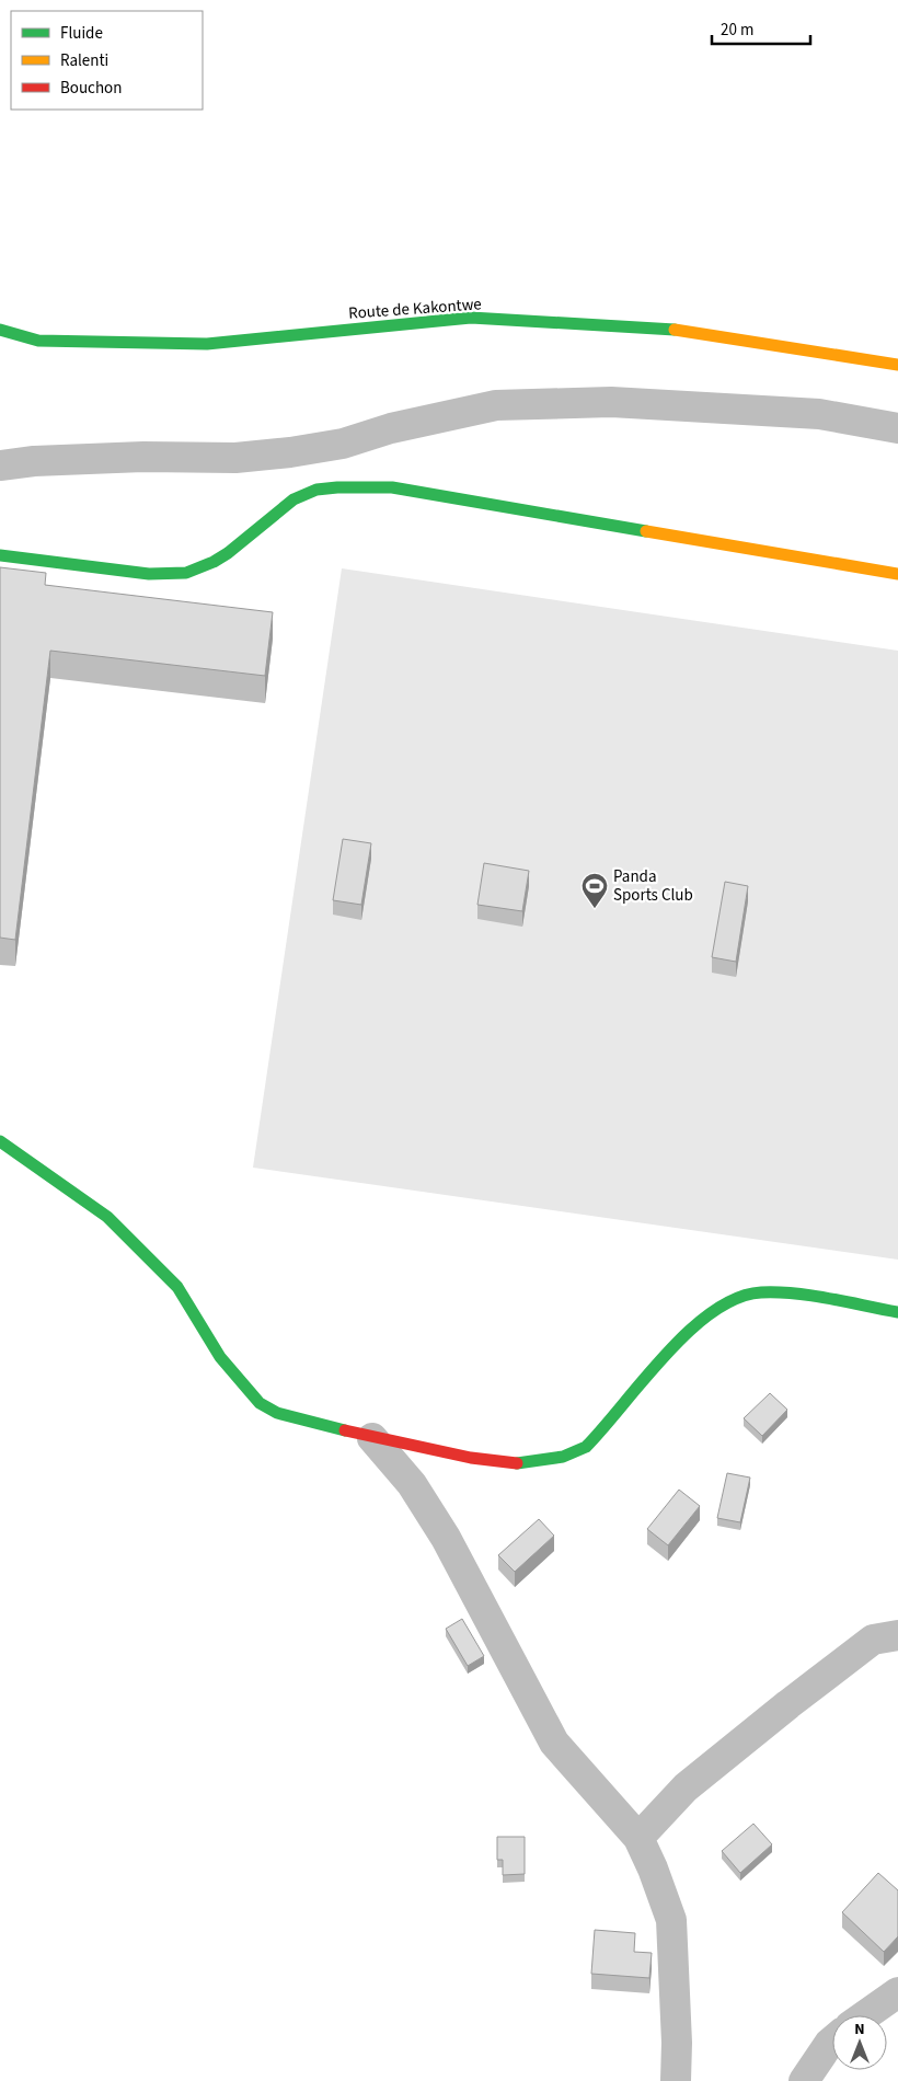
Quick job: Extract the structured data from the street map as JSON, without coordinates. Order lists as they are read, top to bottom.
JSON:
{
  "streets": {
    "street": ["Route de Kakontwe"]
  },
  "places": {
    "sports": ["Panda Sports Club"]
  },
  "legend": ["Fluide", "Ralenti", "Bouchon"],
  "scale_bar": "20 m",
  "north": "top"
}
